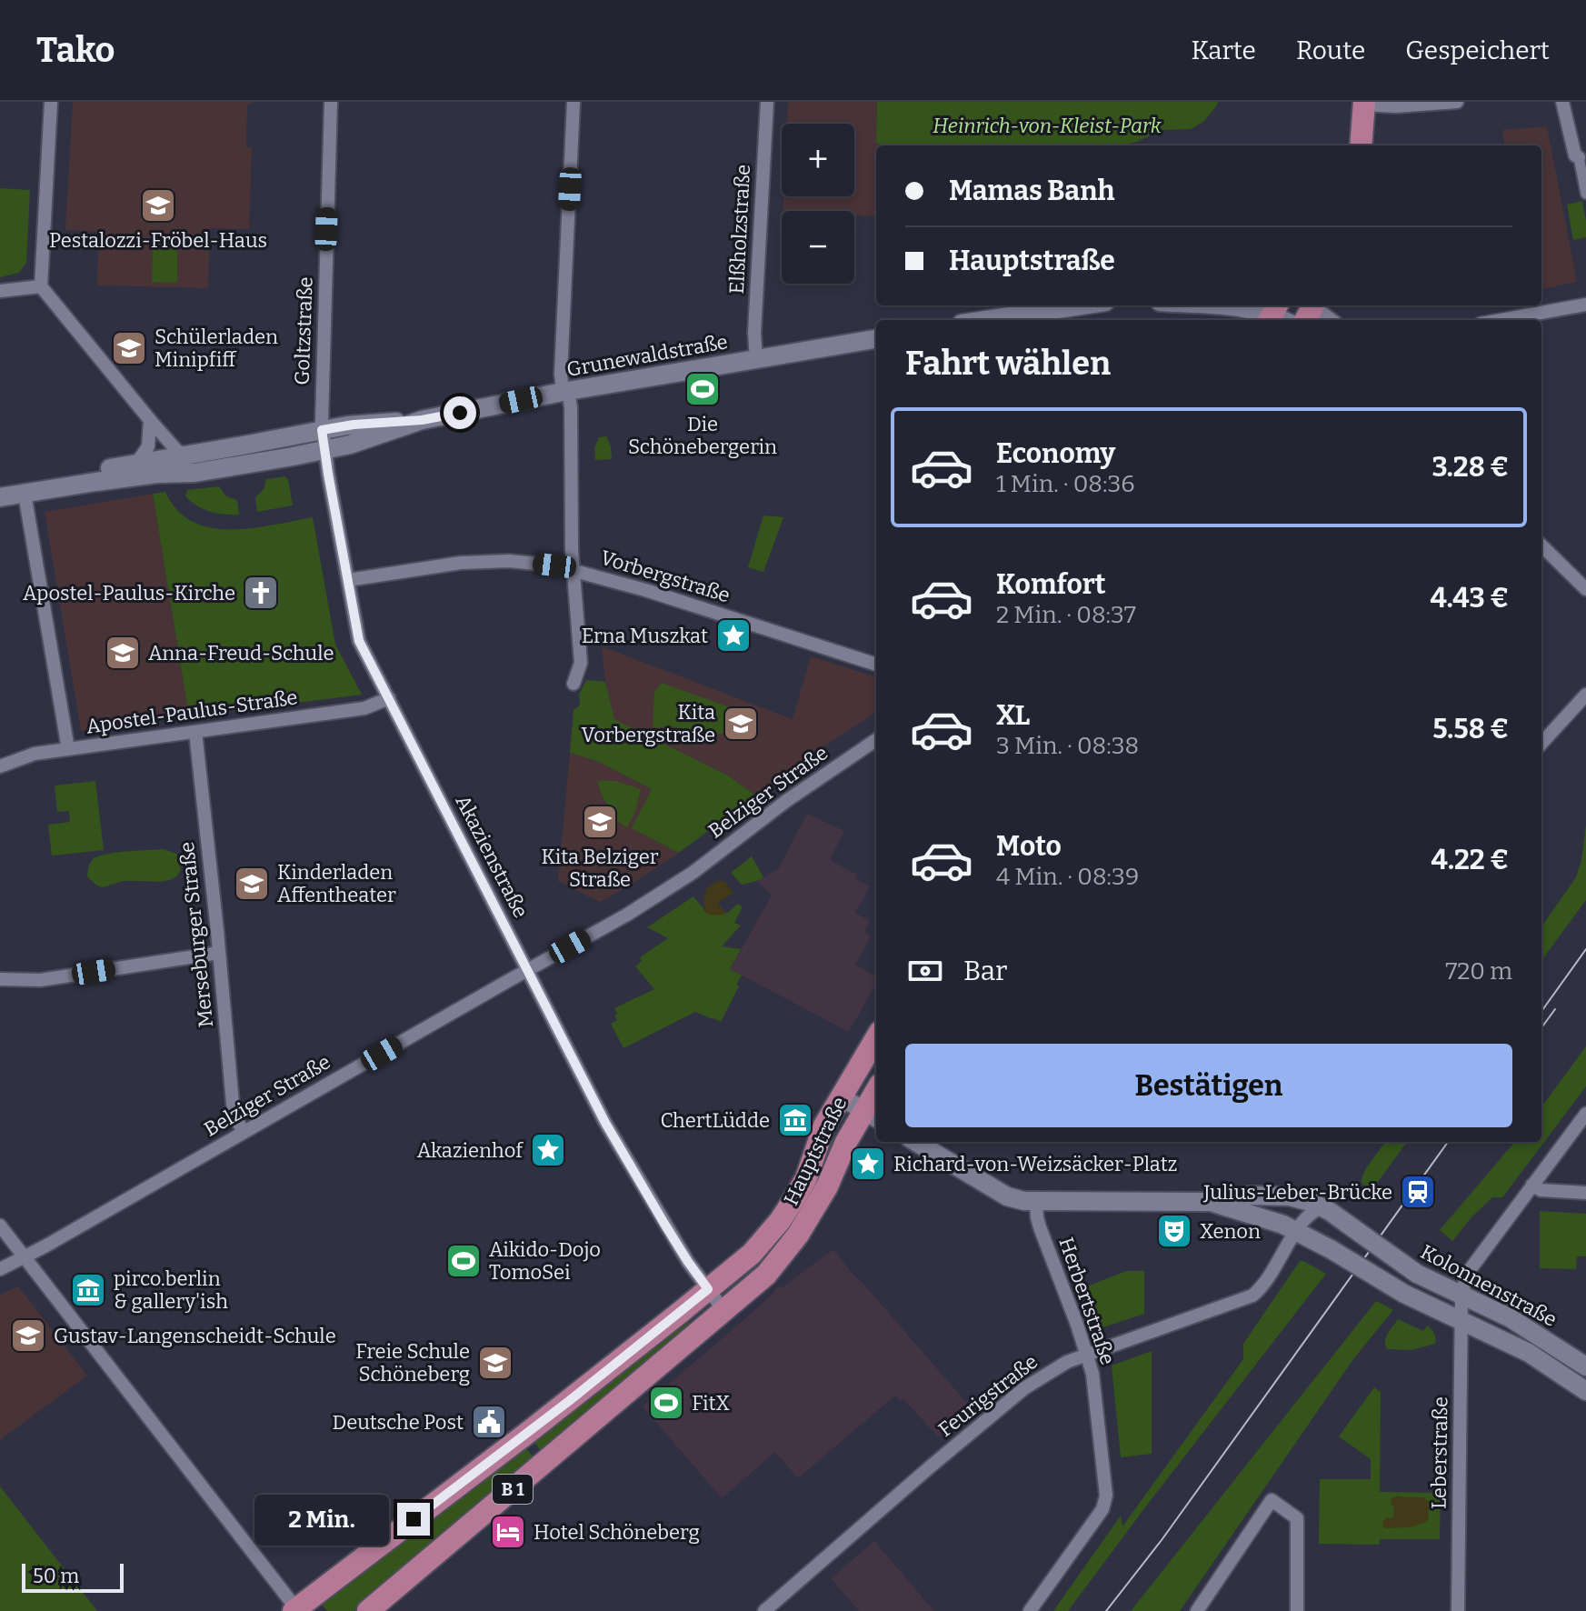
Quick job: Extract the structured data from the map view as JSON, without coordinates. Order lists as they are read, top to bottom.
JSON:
{
  "streets": {
    "main road": [
      "Grunewaldstraße",
      "Hauptstraße",
      "Kolonnenstraße",
      "B 1"
    ],
    "street": [
      "Elßholzstraße",
      "Goltzstraße",
      "Vorbergstraße",
      "Apostel-Paulus-Straße",
      "Belziger Straße",
      "Akazienstraße",
      "Merseburger Straße",
      "Herbertstraße",
      "Feurigstraße",
      "Leberstraße"
    ]
  },
  "crossings": [
    ["Elßholzstraße", "Grunewaldstraße"],
    ["Goltzstraße", "Grunewaldstraße"],
    ["Goltzstraße", "Akazienstraße"],
    ["Grunewaldstraße", "Akazienstraße"],
    ["Vorbergstraße", "Akazienstraße"],
    ["Apostel-Paulus-Straße", "Akazienstraße"],
    ["Apostel-Paulus-Straße", "Merseburger Straße"],
    ["Belziger Straße", "Akazienstraße"],
    ["Belziger Straße", "Merseburger Straße"],
    ["Akazienstraße", "Hauptstraße"],
    ["Kolonnenstraße", "Herbertstraße"],
    ["Kolonnenstraße", "Feurigstraße"],
    ["Kolonnenstraße", "Leberstraße"],
    ["Herbertstraße", "Feurigstraße"]
  ],
  "parks": ["Heinrich-von-Kleist-Park"],
  "places": {
    "school or university": [
      "Pestalozzi-Fröbel-Haus",
      "Schülerladen Minipfiff",
      "Anna-Freud-Schule",
      "Kita Vorbergstraße",
      "Kita Belziger Straße",
      "Kinderladen Affentheater",
      "Gustav-Langenscheidt-Schule",
      "Freie Schule Schöneberg"
    ],
    "sports": ["Die Schönebergerin", "Aikido-Dojo TomoSei", "FitX"],
    "church": ["Apostel-Paulus-Kirche"],
    "place": ["Erna Muszkat", "Akazienhof", "Richard-von-Weizsäcker-Platz"],
    "museum": ["ChertLüdde", "pirco.berlin & gallery'ish"],
    "station": ["Julius-Leber-Brücke"],
    "theatre": ["Xenon"],
    "public building": ["Deutsche Post"],
    "hotel": ["Hotel Schöneberg"]
  },
  "scale_bar": "50 m",
  "page": {
    "header": "Tako",
    "nav": ["Karte", "Route", "Gespeichert"],
    "map_buttons": ["+", "−"],
    "banner": ["Mamas Banh", "Hauptstraße"],
    "heading": "Fahrt wählen",
    "list": [
      {
        "name": "Economy",
        "note": "1 Min. · 08:36",
        "value": "3.28 €"
      },
      {
        "name": "Komfort",
        "note": "2 Min. · 08:37",
        "value": "4.43 €"
      },
      {
        "name": "XL",
        "note": "3 Min. · 08:38",
        "value": "5.58 €"
      },
      {
        "name": "Moto",
        "note": "4 Min. · 08:39",
        "value": "4.22 €"
      }
    ],
    "pay": ["Bar", "720 m"],
    "buttons": "Bestätigen",
    "bubble": "2 Min.",
    "scale": "50 m"
  }
}
